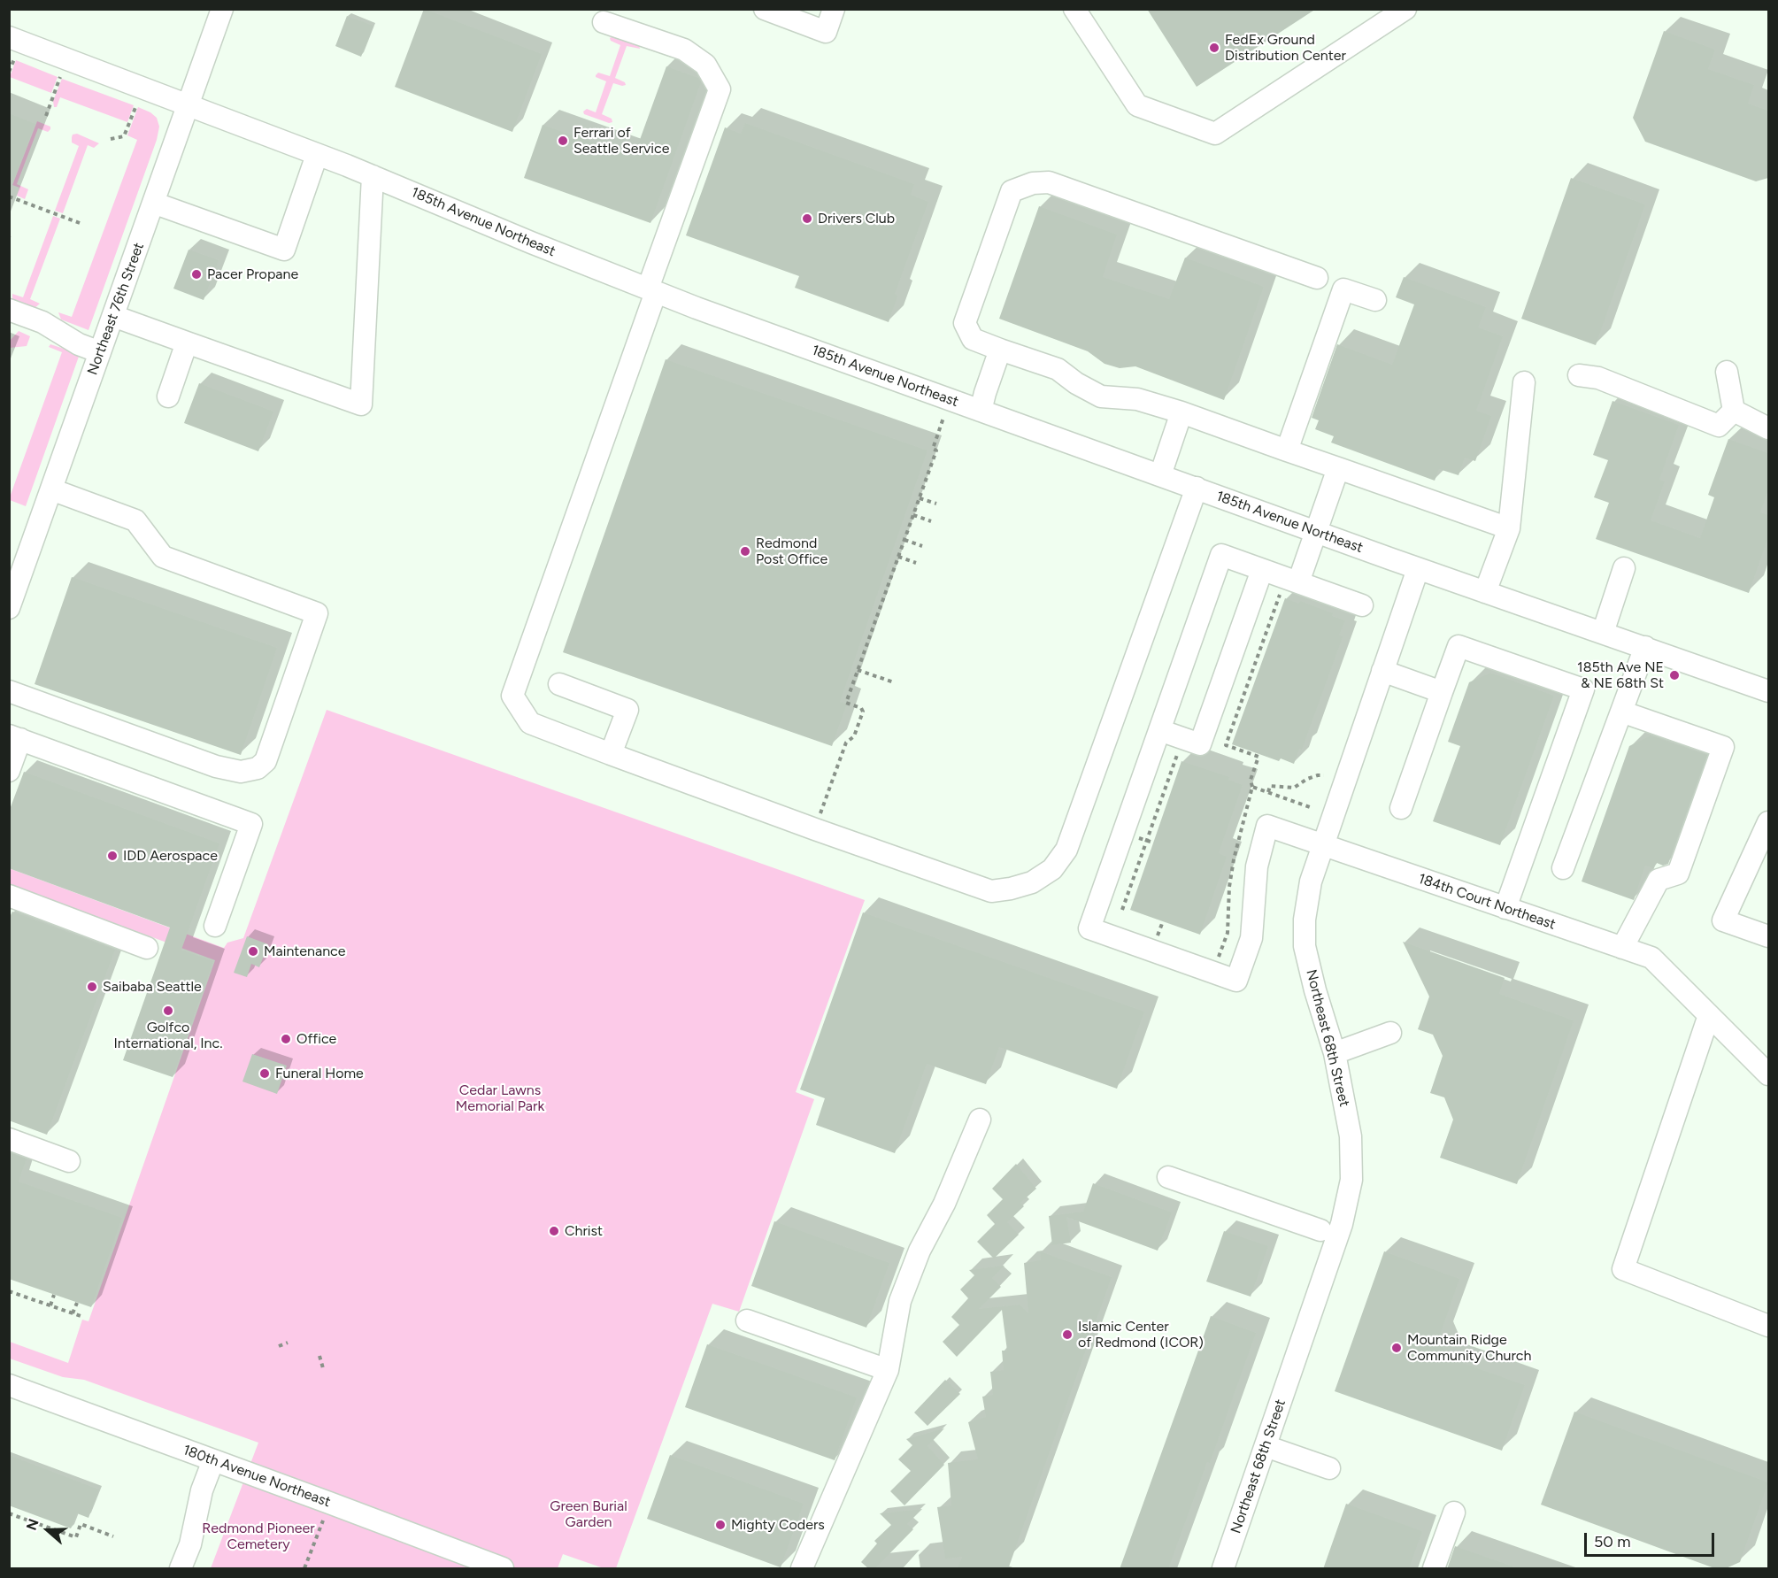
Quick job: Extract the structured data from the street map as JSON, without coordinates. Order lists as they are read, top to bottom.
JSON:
{
  "streets": {
    "street": [
      "185th Avenue Northeast",
      "Northeast 76th Street",
      "184th Court Northeast",
      "Northeast 68th Street",
      "180th Avenue Northeast"
    ]
  },
  "crossings": [
    ["185th Avenue Northeast", "Northeast 76th Street"],
    ["185th Avenue Northeast", "Northeast 68th Street"],
    ["184th Court Northeast", "Northeast 68th Street"]
  ],
  "parks": ["Cedar Lawns Memorial Park", "Green Burial Garden", "Redmond Pioneer Cemetery"],
  "places": [
    "FedEx Ground Distribution Center",
    "Ferrari of Seattle Service",
    "Drivers Club",
    "Pacer Propane",
    "Redmond Post Office",
    "185th Ave NE & NE 68th St",
    "IDD Aerospace",
    "Maintenance",
    "Saibaba Seattle",
    "Golfco International, Inc.",
    "Office",
    "Funeral Home",
    "Christ",
    "Islamic Center of Redmond (ICOR)",
    "Mountain Ridge Community Church",
    "Mighty Coders"
  ],
  "scale_bar": "50 m",
  "north": "left"
}
